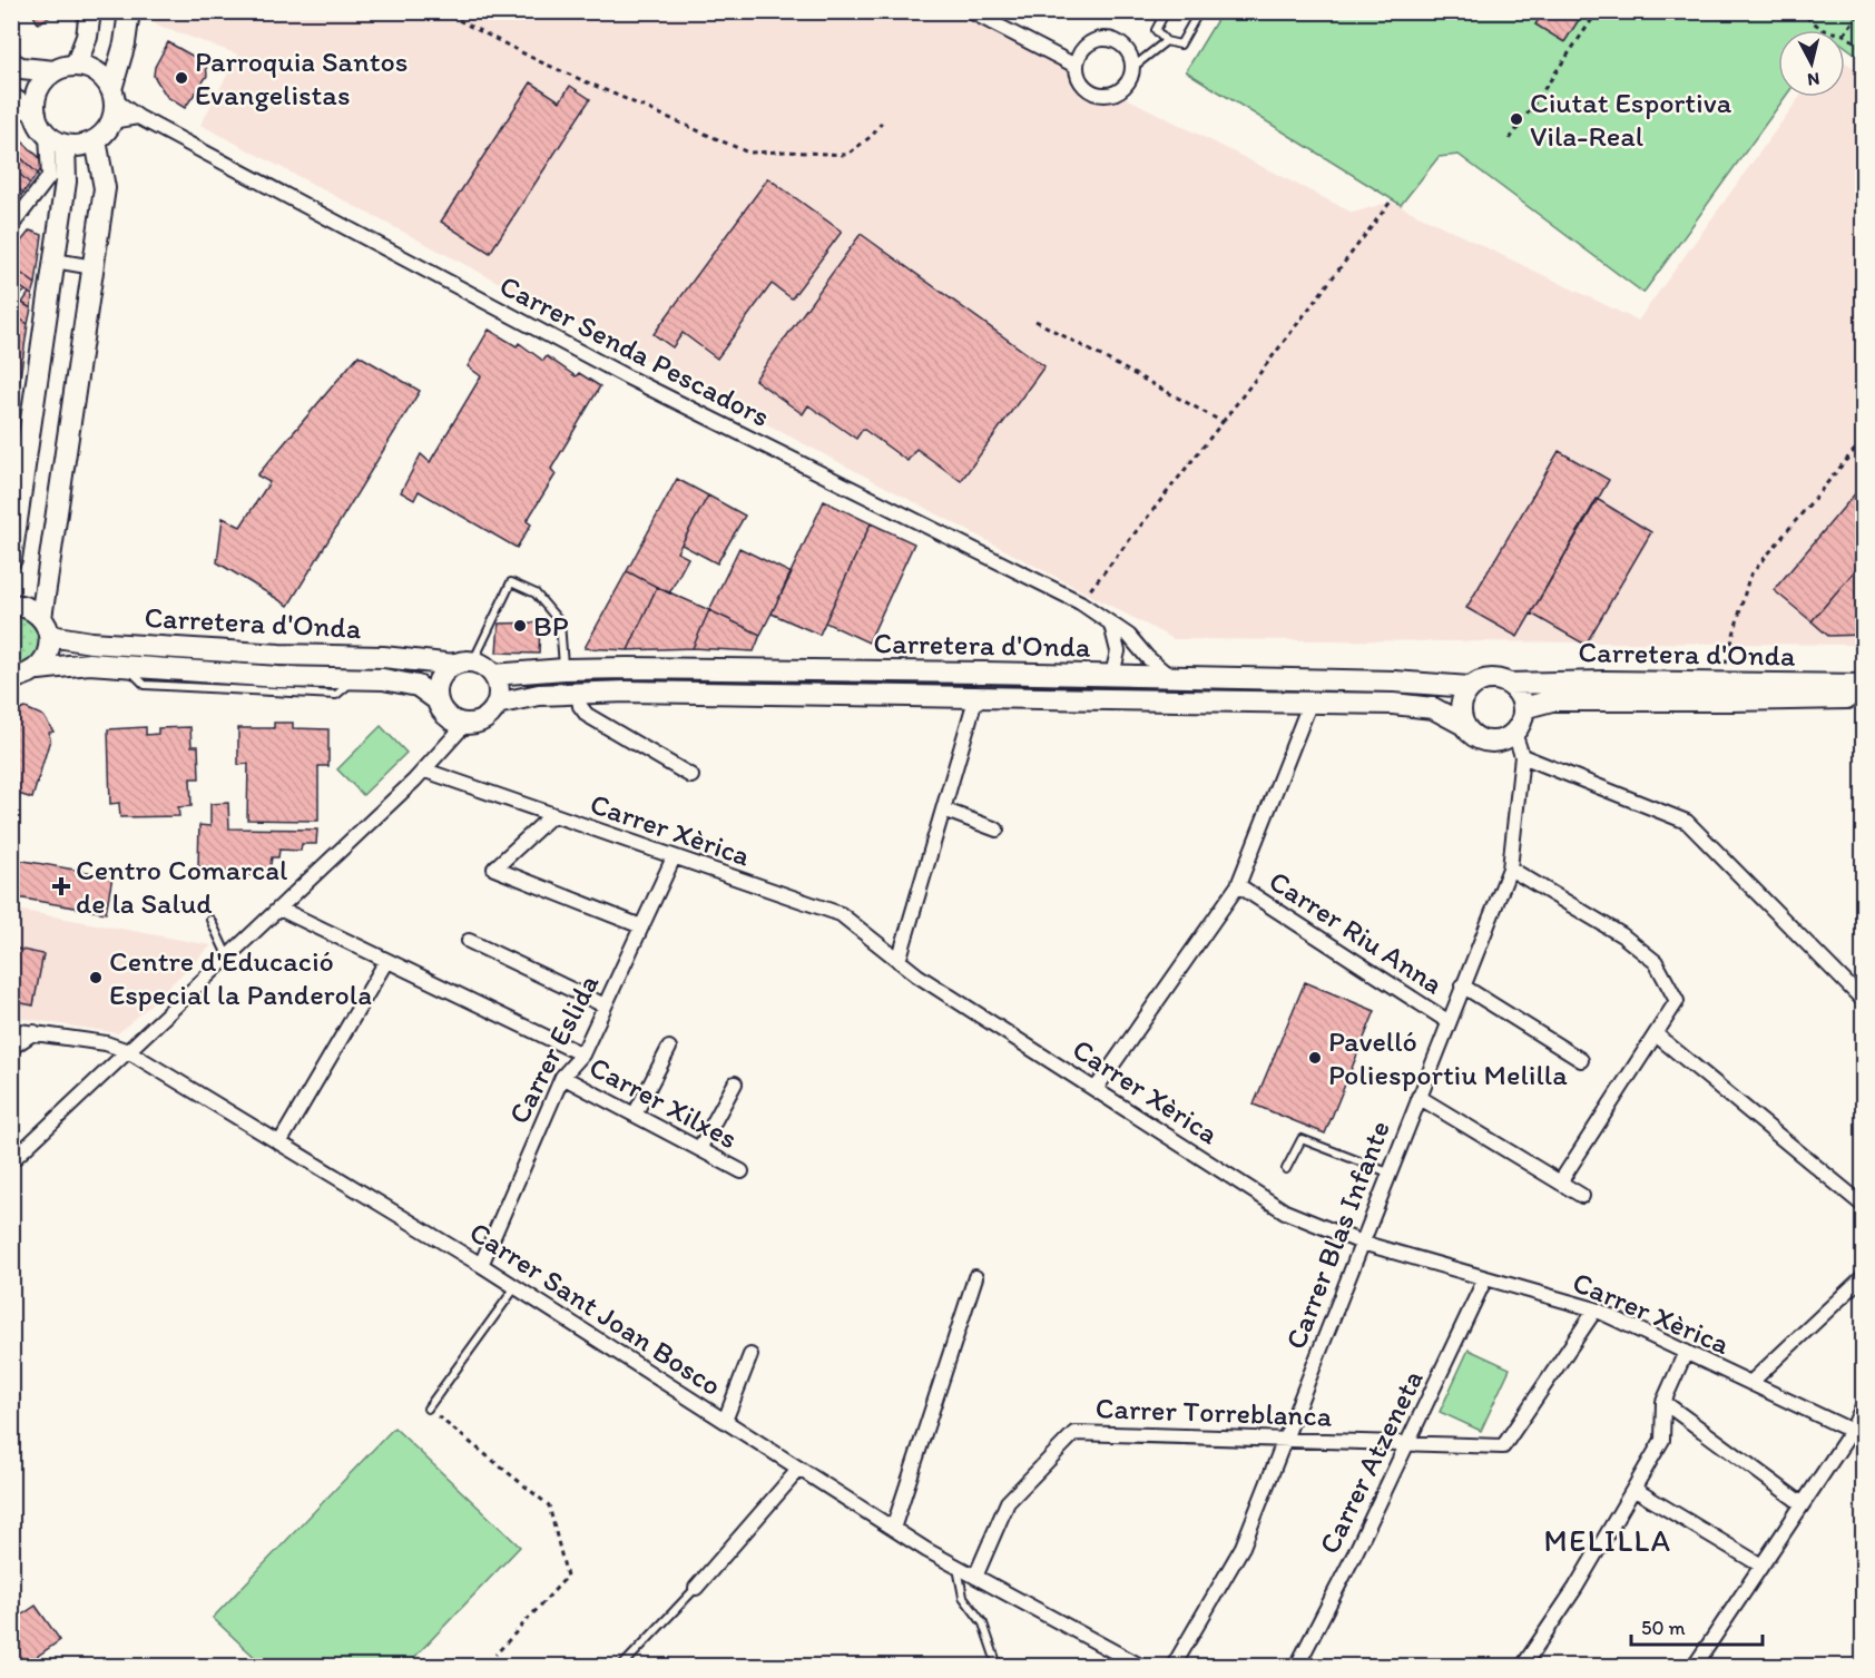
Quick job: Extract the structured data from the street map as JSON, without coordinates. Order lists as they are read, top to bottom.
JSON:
{
  "streets": {
    "main road": ["Carretera d'Onda"],
    "street": [
      "Carrer Senda Pescadors",
      "Carrer Xèrica",
      "Carrer Riu Anna",
      "Carrer Eslida",
      "Carrer Xilxes",
      "Carrer Blas Infante",
      "Carrer Sant Joan Bosco",
      "Carrer Torreblanca",
      "Carrer Atzeneta"
    ]
  },
  "crossings": [
    ["Carrer Senda Pescadors", "Carretera d'Onda"],
    ["Carretera d'Onda", "Carrer Blas Infante"],
    ["Carrer Xèrica", "Carrer Eslida"],
    ["Carrer Xèrica", "Carrer Blas Infante"],
    ["Carrer Xèrica", "Carrer Torreblanca"],
    ["Carrer Xèrica", "Carrer Atzeneta"],
    ["Carrer Riu Anna", "Carrer Blas Infante"],
    ["Carrer Eslida", "Carrer Xilxes"],
    ["Carrer Eslida", "Carrer Sant Joan Bosco"],
    ["Carrer Blas Infante", "Carrer Torreblanca"],
    ["Carrer Sant Joan Bosco", "Carrer Torreblanca"],
    ["Carrer Torreblanca", "Carrer Atzeneta"]
  ],
  "districts": ["MELILLA"],
  "places": {
    "other": [
      "Parroquia Santos Evangelistas",
      "Ciutat Esportiva Vila-Real",
      "BP",
      "Centre d'Educació Especial la Panderola",
      "Pavelló Poliesportiu Melilla"
    ],
    "health": ["Centro Comarcal de la Salud"]
  },
  "scale_bar": "50 m",
  "north": "bottom"
}
